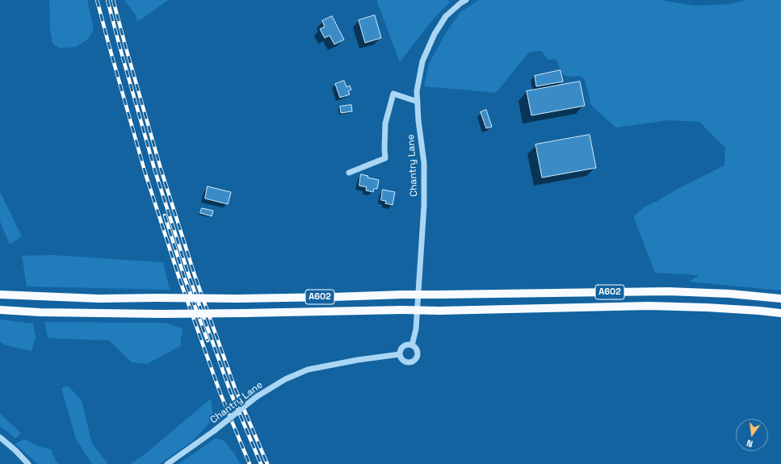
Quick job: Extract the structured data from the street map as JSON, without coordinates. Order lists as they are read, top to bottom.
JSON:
{
  "streets": {
    "main road": ["A602"],
    "street": ["Chantry Lane"]
  },
  "north": "bottom"
}
